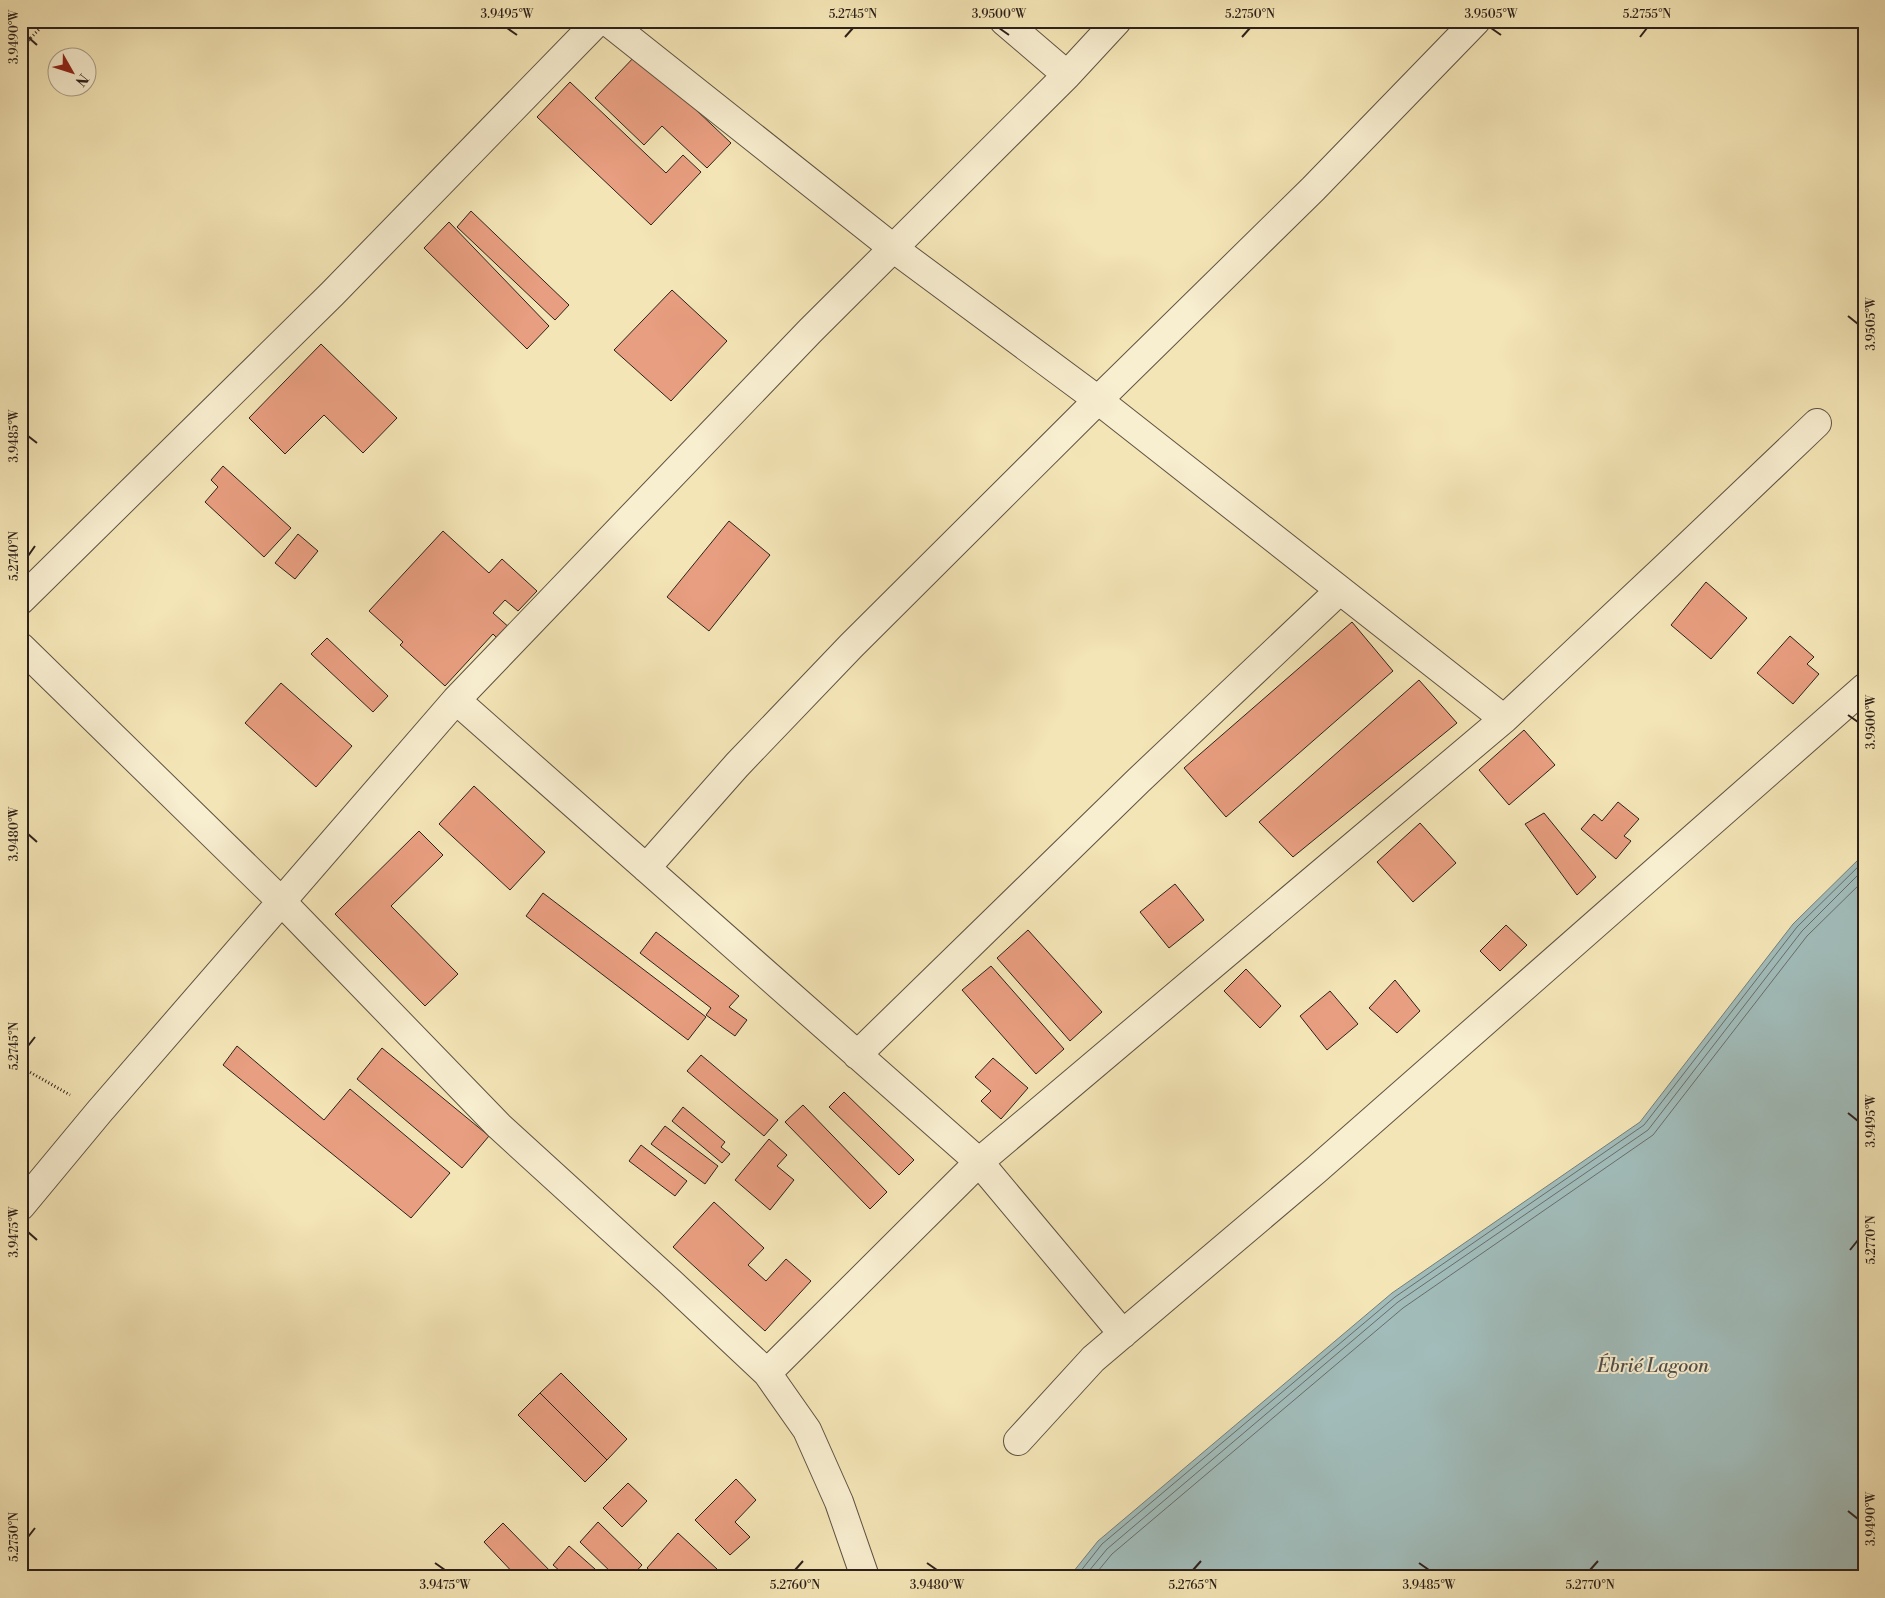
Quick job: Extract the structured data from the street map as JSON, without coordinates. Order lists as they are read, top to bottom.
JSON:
{
  "water": ["Ébrié Lagoon"],
  "north": "bottom right",
  "coordinates": [
    "3.9495°W",
    "5.2745°N",
    "3.9500°W",
    "5.2750°N",
    "3.9505°W",
    "5.2755°N",
    "3.9490°W",
    "3.9485°W",
    "5.2740°N",
    "3.9480°W",
    "3.9475°W",
    "5.2770°N",
    "5.2760°N",
    "5.2765°N"
  ]
}
